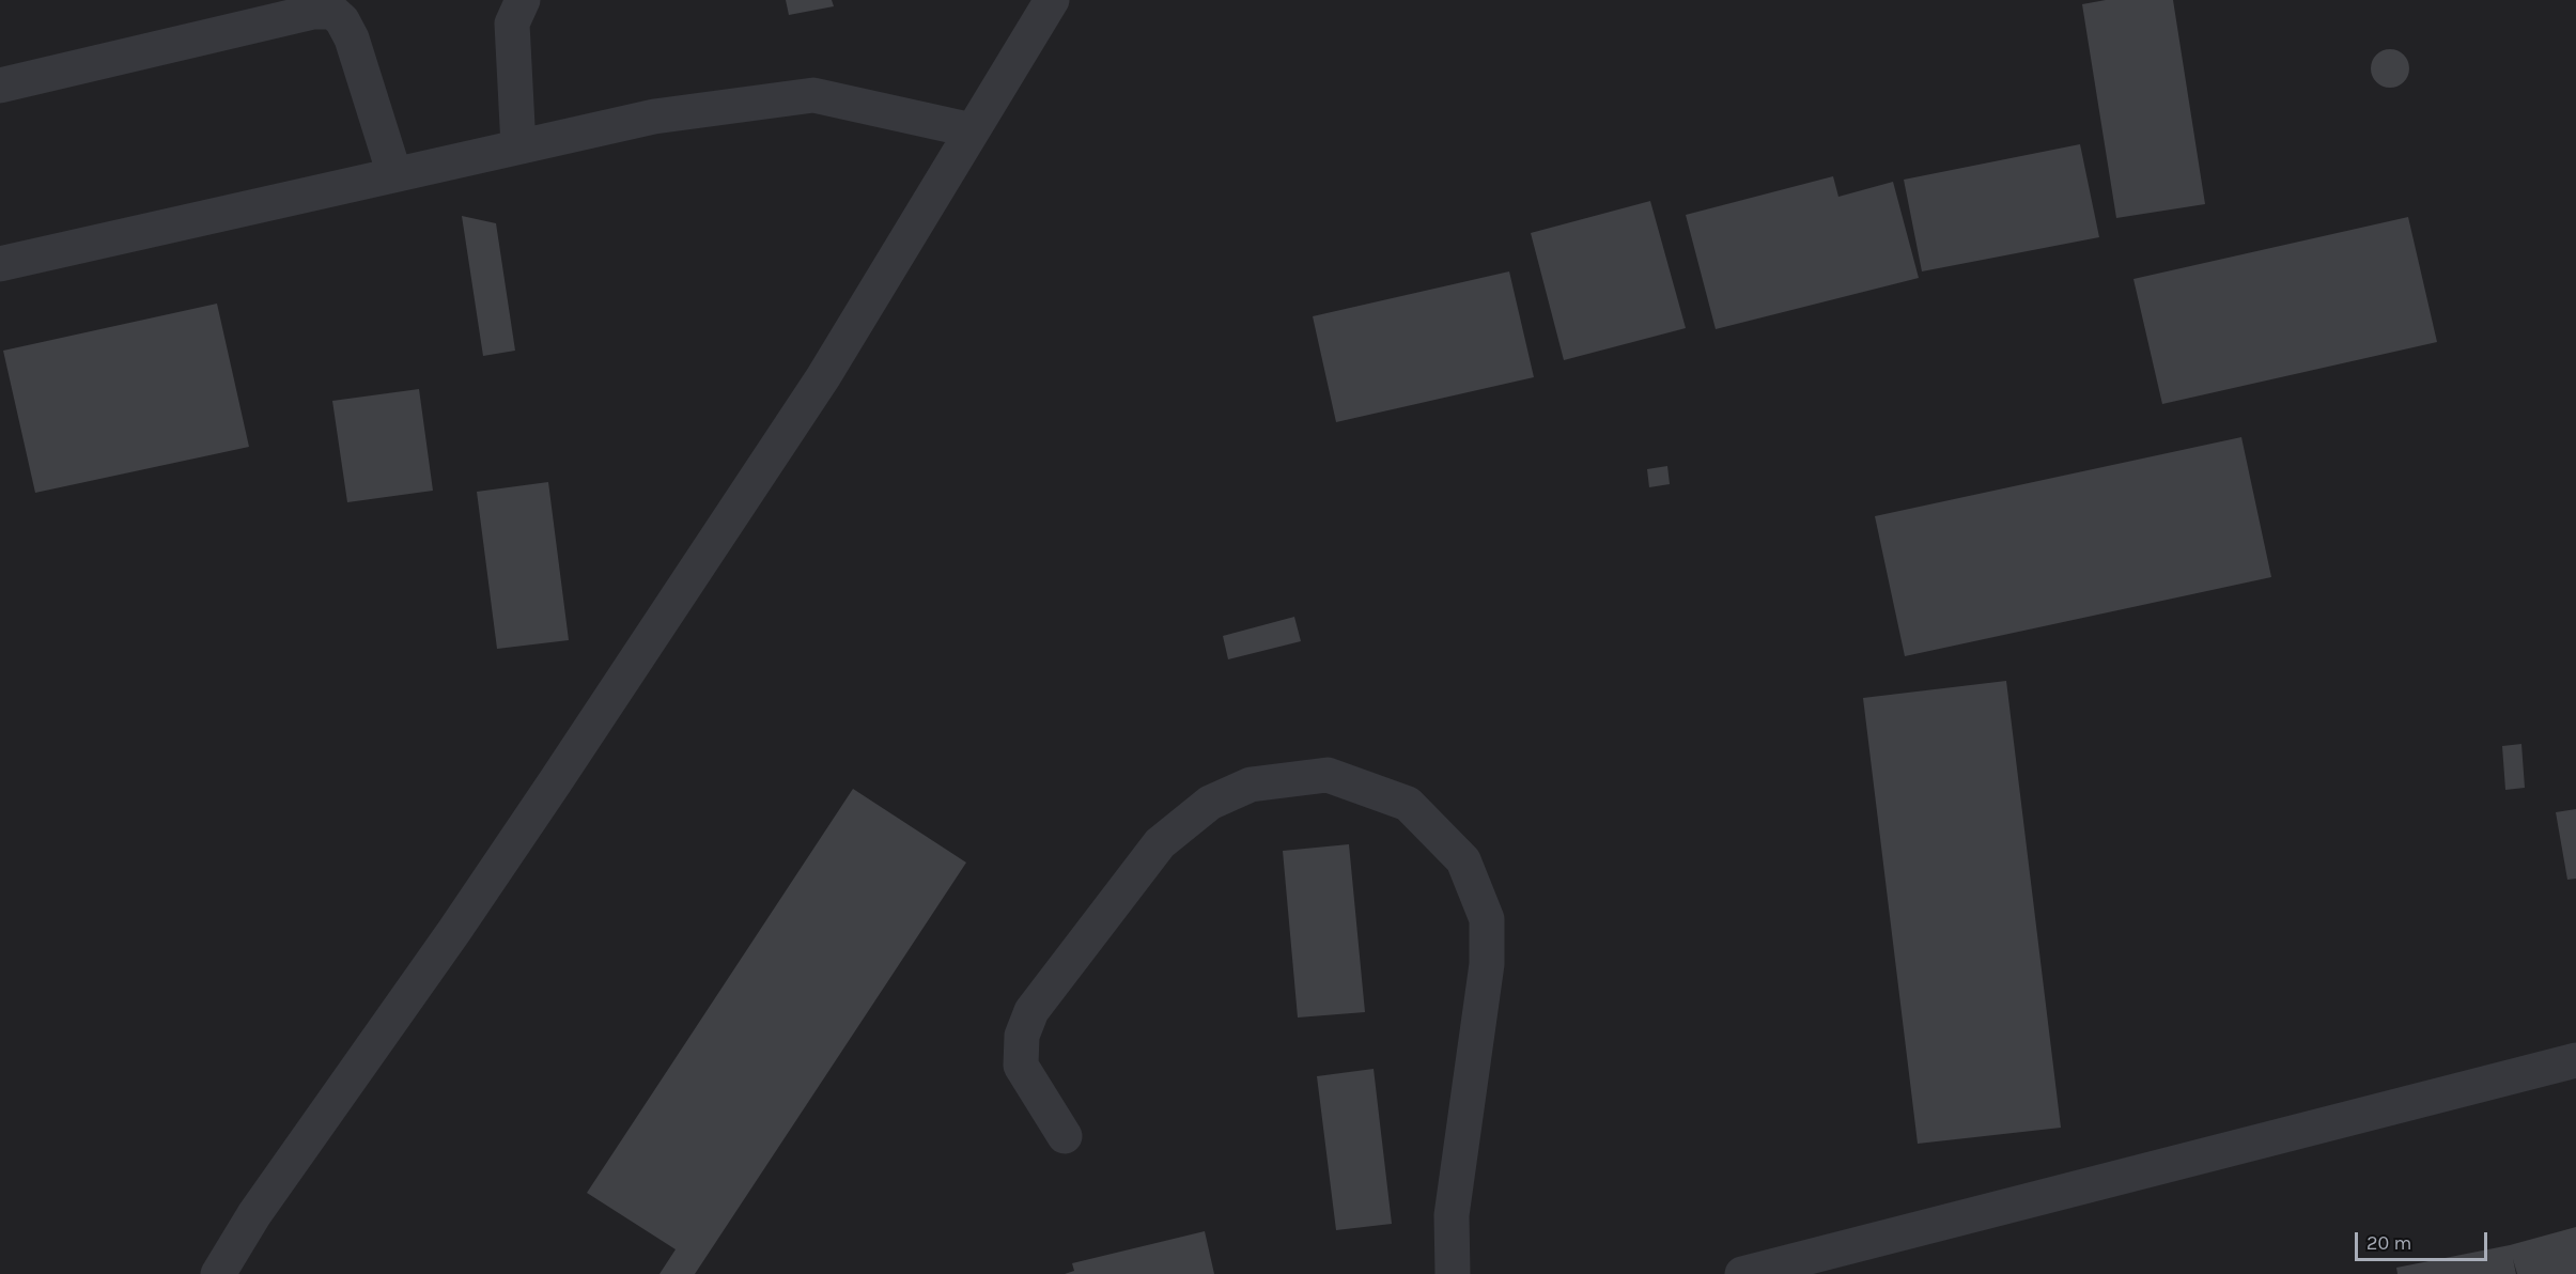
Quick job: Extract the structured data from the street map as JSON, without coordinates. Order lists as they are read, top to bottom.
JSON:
{
  "scale_bar": "20 m"
}
